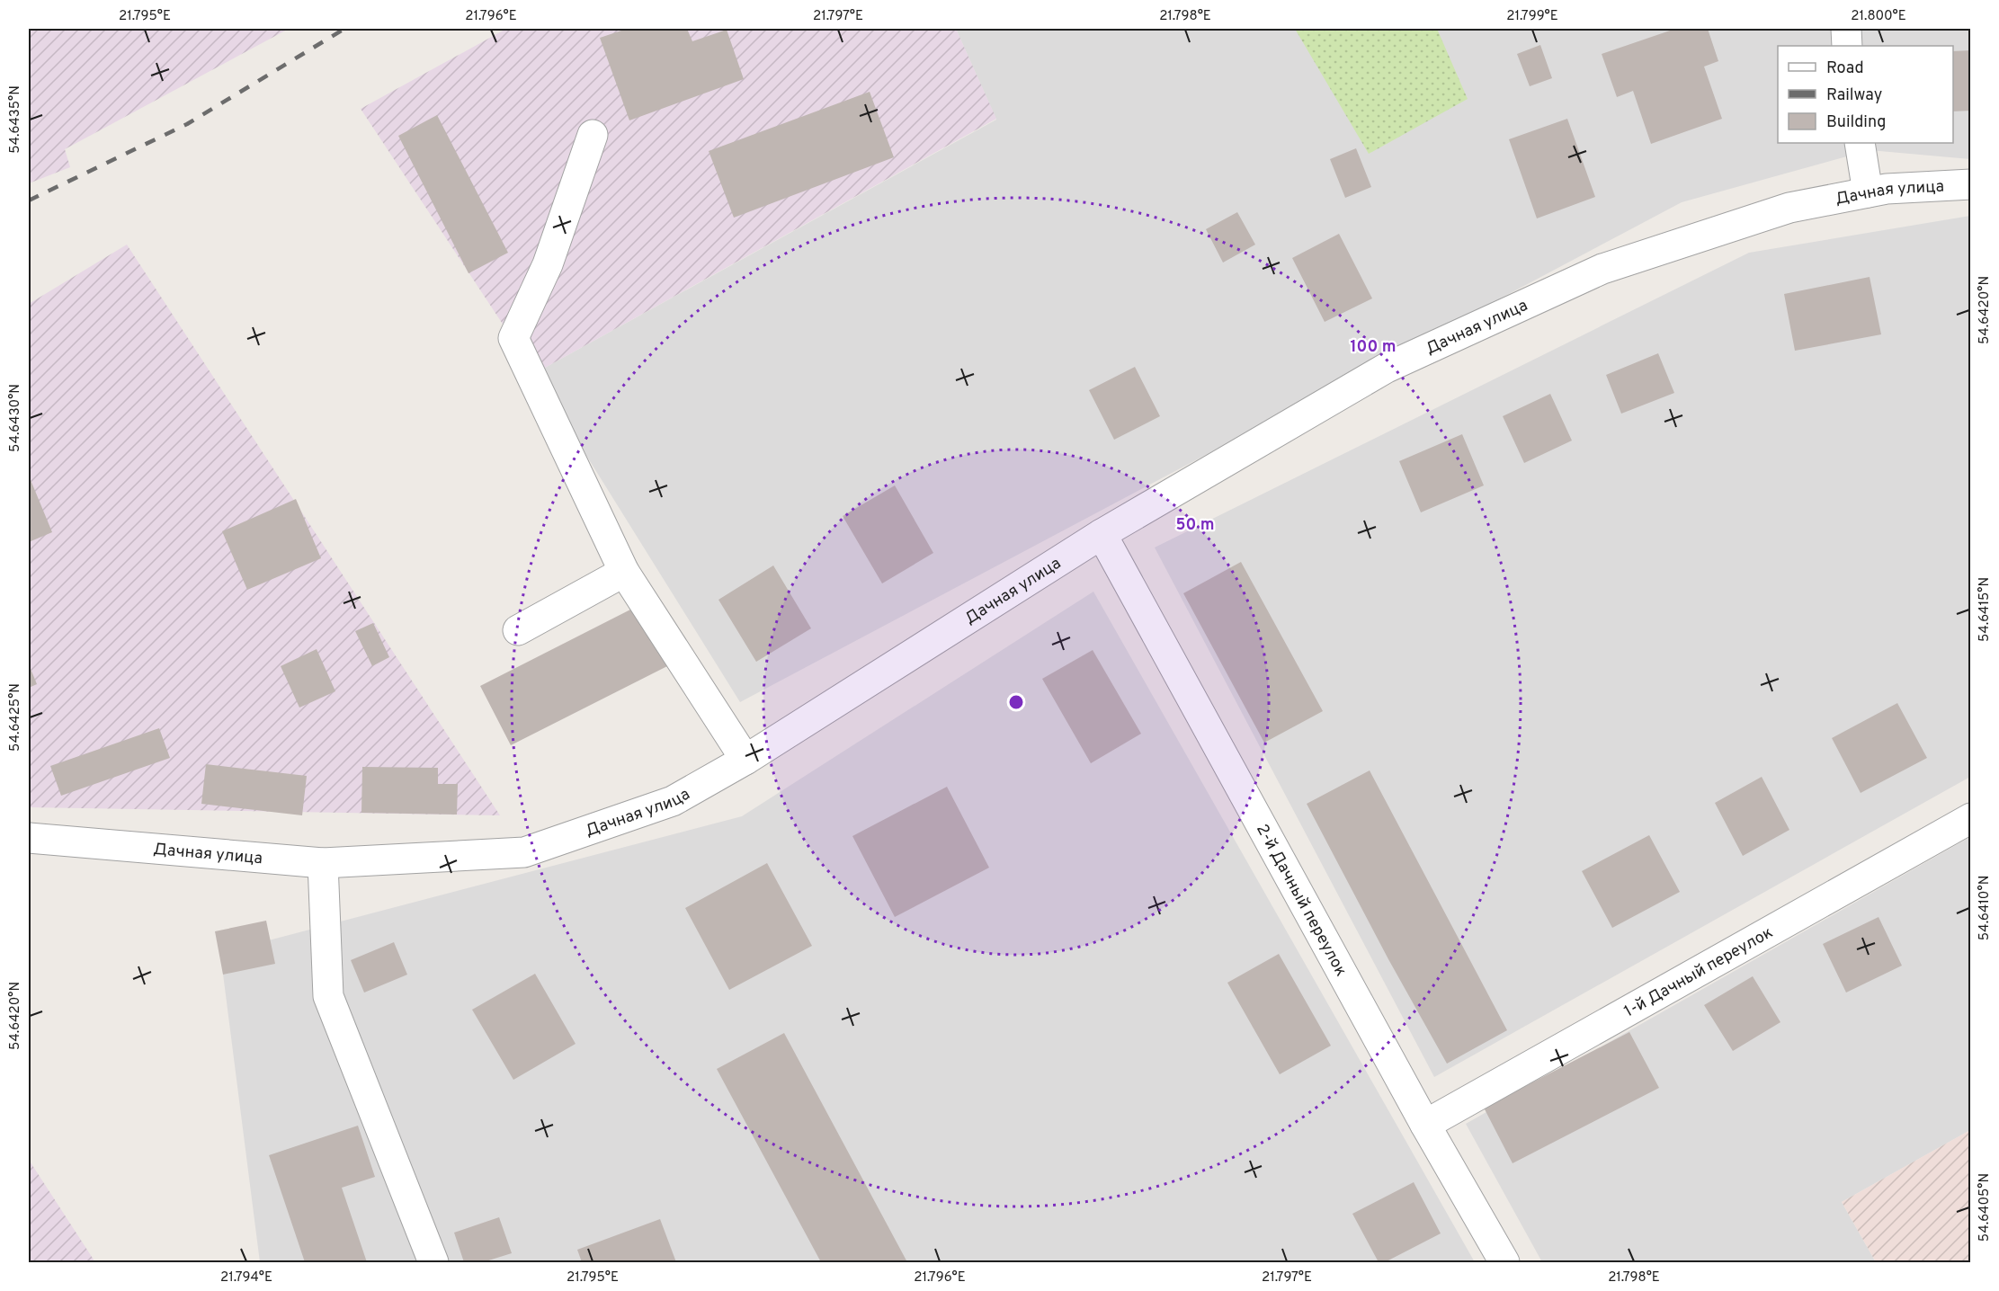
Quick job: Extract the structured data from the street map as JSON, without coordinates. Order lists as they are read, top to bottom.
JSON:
{
  "streets": {
    "street": ["Дачная улица", "2-й Дачный переулок", "1-й Дачный переулок"]
  },
  "crossings": [
    ["Дачная улица", "2-й Дачный переулок"],
    ["2-й Дачный переулок", "1-й Дачный переулок"]
  ],
  "legend": ["Road", "Railway", "Building"],
  "coordinates": [
    "21.795°E",
    "21.796°E",
    "21.797°E",
    "21.798°E",
    "21.799°E",
    "21.800°E",
    "54.6435°N",
    "54.6420°N",
    "54.6430°N",
    "54.6415°N",
    "54.6425°N",
    "54.6410°N",
    "54.6405°N",
    "21.794°E"
  ],
  "rings": ["100 m", "50 m"]
}
